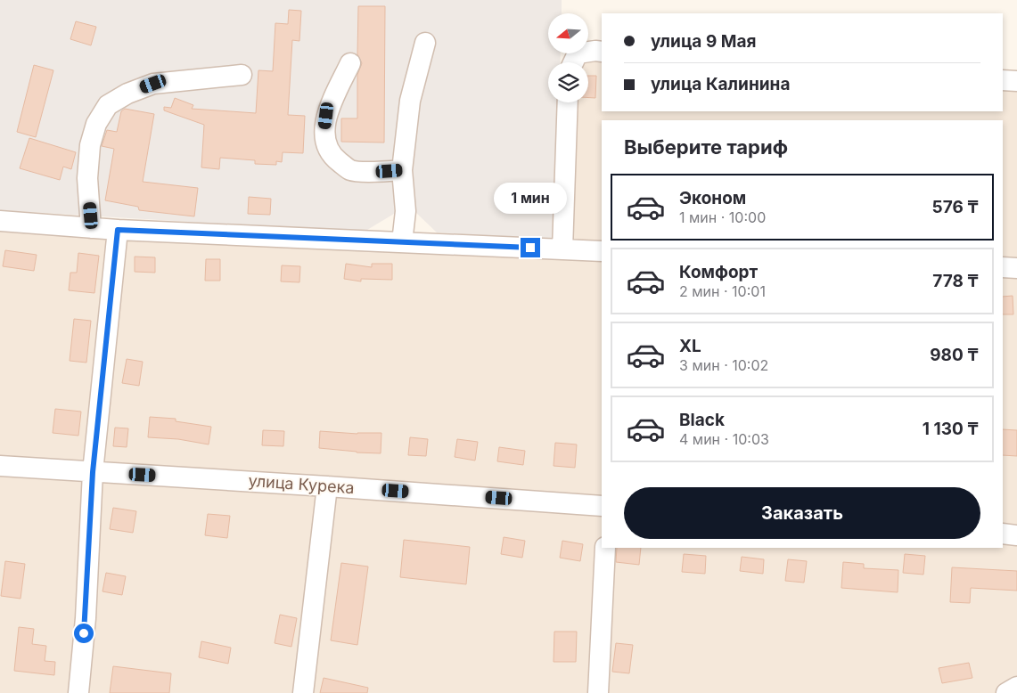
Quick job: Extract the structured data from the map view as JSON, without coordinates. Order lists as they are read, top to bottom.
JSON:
{
  "streets": {
    "street": ["улица Курека"]
  },
  "north": "left",
  "page": {
    "banner": ["улица 9 Мая", "улица Калинина"],
    "heading": "Выберите тариф",
    "list": [
      {
        "name": "Эконом",
        "note": "1 мин · 10:00",
        "value": "576 ₸"
      },
      {
        "name": "Комфорт",
        "note": "2 мин · 10:01",
        "value": "778 ₸"
      },
      {
        "name": "XL",
        "note": "3 мин · 10:02",
        "value": "980 ₸"
      },
      {
        "name": "Black",
        "note": "4 мин · 10:03",
        "value": "1 130 ₸"
      }
    ],
    "bubble": "1 мин",
    "buttons": "Заказать"
  }
}
